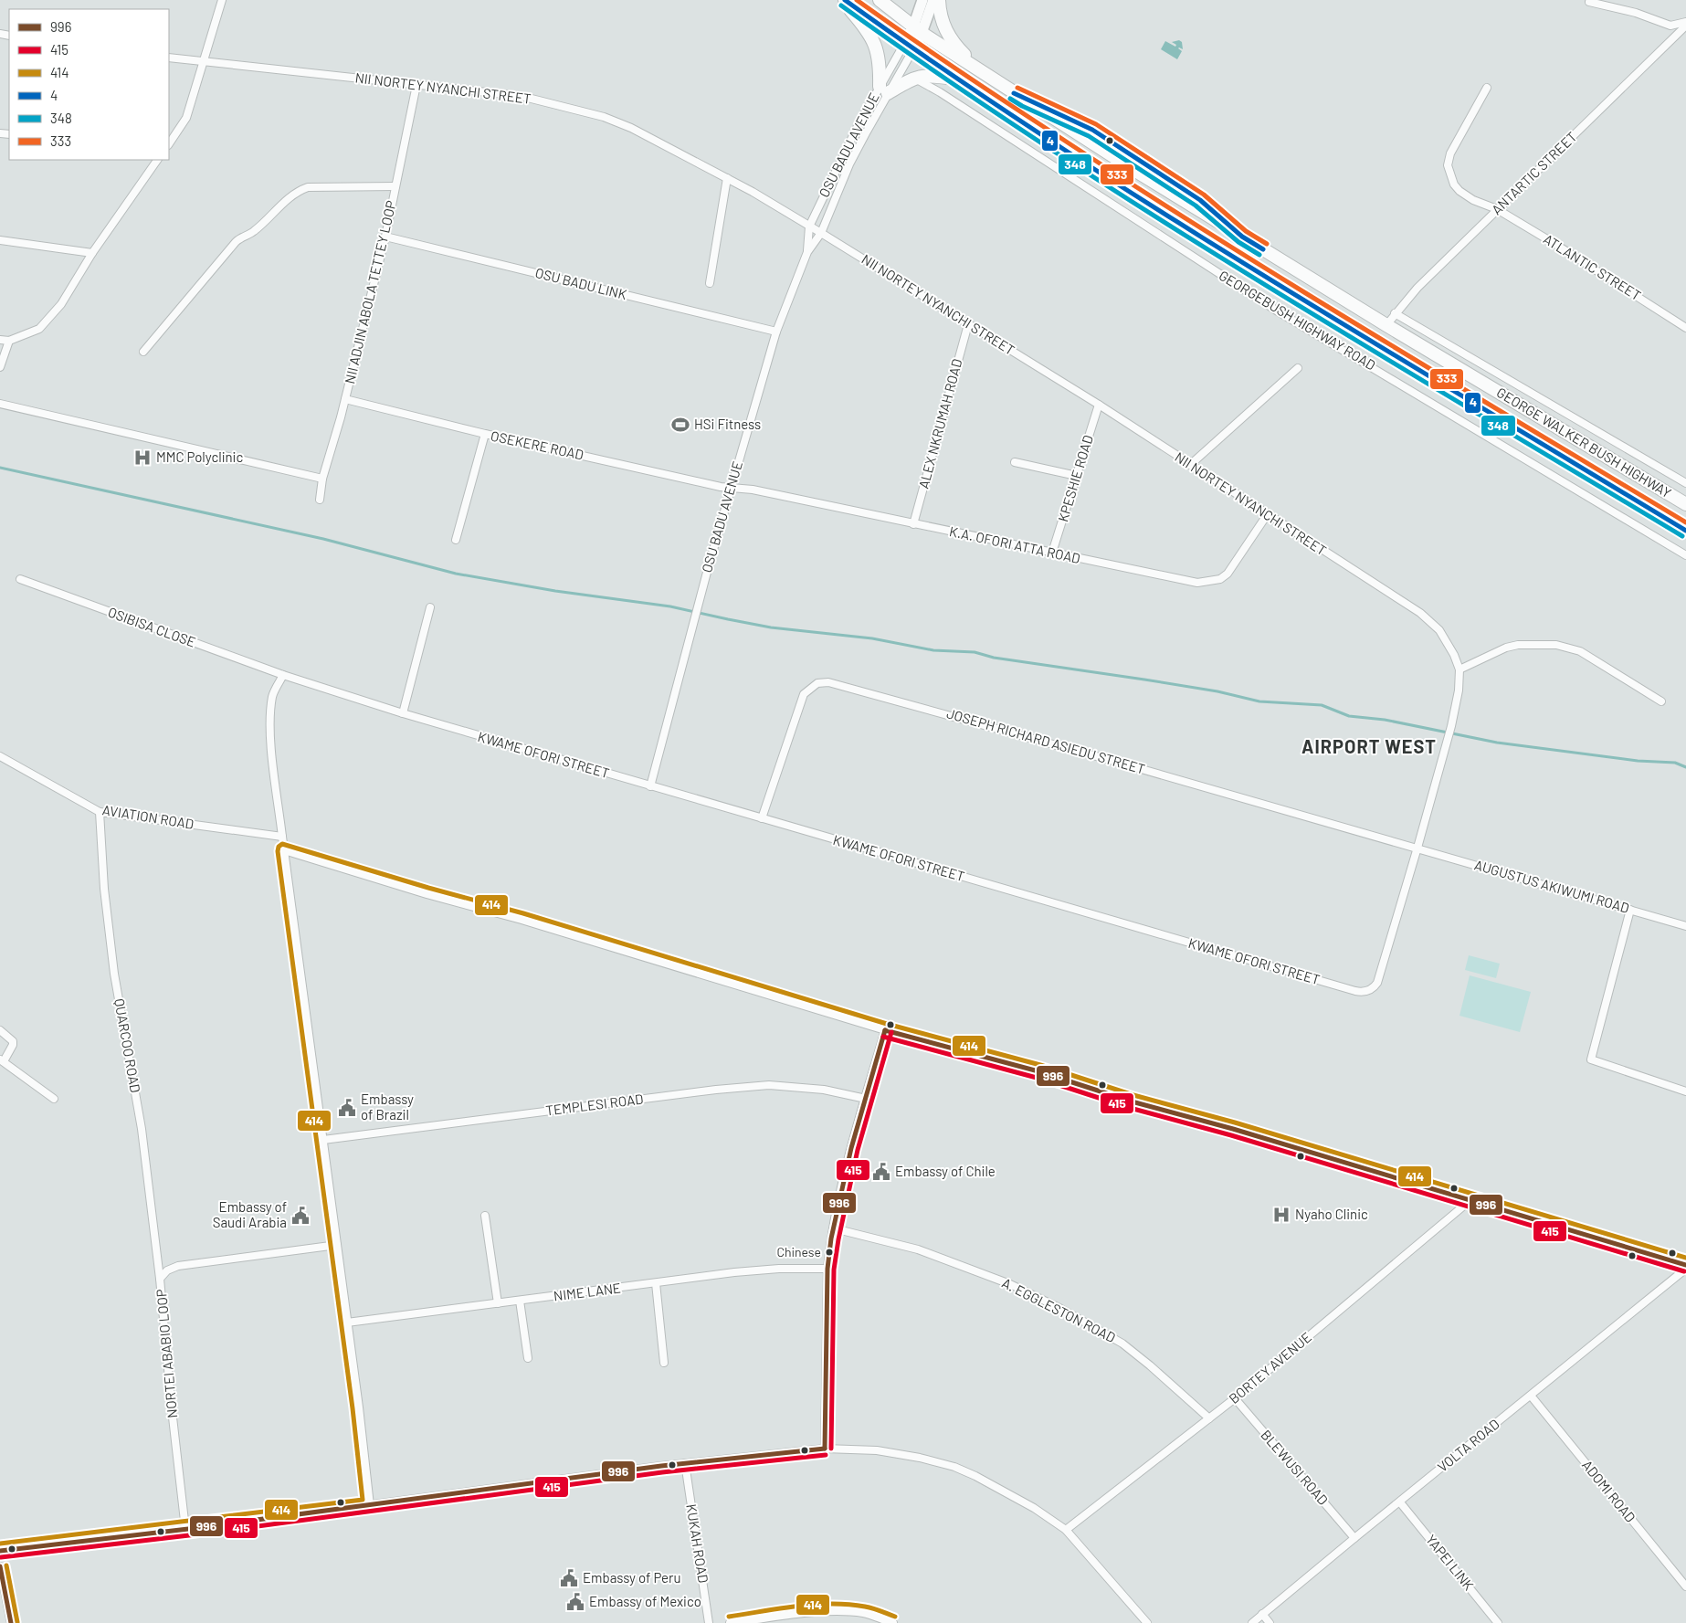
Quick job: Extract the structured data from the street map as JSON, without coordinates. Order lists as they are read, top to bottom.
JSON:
{
  "streets": {
    "highway": ["GEORGE WALKER BUSH HIGHWAY"],
    "street": [
      "NII NORTEY NYANCHI STREET",
      "OSU BADU AVENUE",
      "ANTARTIC STREET",
      "ATLANTIC STREET",
      "OSU BADU LINK",
      "NII ADJIN ABOLA TETTEY LOOP",
      "GEORGEBUSH HIGHWAY ROAD",
      "ALEX NKRUMAH ROAD",
      "OSEKERE ROAD",
      "KPESHIE ROAD",
      "K.A. OFORI ATTA ROAD",
      "OSIBISA CLOSE",
      "JOSEPH RICHARD ASIEDU STREET",
      "KWAME OFORI STREET",
      "AVIATION ROAD",
      "AUGUSTUS AKIWUMI ROAD",
      "QUARCOO ROAD",
      "TEMPLESI ROAD",
      "NIME LANE",
      "A. EGGLESTON ROAD",
      "NORTEI ABABIO LOOP",
      "BORTEY AVENUE",
      "VOLTA ROAD",
      "BLEWUSI ROAD",
      "ADOMI ROAD",
      "KUKAH ROAD",
      "YAPEI LINK"
    ]
  },
  "crossings": [
    ["NII NORTEY NYANCHI STREET", "OSU BADU AVENUE"],
    ["NII NORTEY NYANCHI STREET", "NII ADJIN ABOLA TETTEY LOOP"],
    ["NII NORTEY NYANCHI STREET", "ALEX NKRUMAH ROAD"],
    ["NII NORTEY NYANCHI STREET", "KPESHIE ROAD"],
    ["NII NORTEY NYANCHI STREET", "K.A. OFORI ATTA ROAD"],
    ["NII NORTEY NYANCHI STREET", "JOSEPH RICHARD ASIEDU STREET"],
    ["NII NORTEY NYANCHI STREET", "KWAME OFORI STREET"],
    ["NII NORTEY NYANCHI STREET", "AUGUSTUS AKIWUMI ROAD"],
    ["OSU BADU AVENUE", "OSU BADU LINK"],
    ["OSU BADU AVENUE", "GEORGE WALKER BUSH HIGHWAY"],
    ["OSU BADU AVENUE", "OSEKERE ROAD"],
    ["OSU BADU AVENUE", "K.A. OFORI ATTA ROAD"],
    ["OSU BADU AVENUE", "KWAME OFORI STREET"],
    ["ANTARTIC STREET", "ATLANTIC STREET"],
    ["ANTARTIC STREET", "GEORGE WALKER BUSH HIGHWAY"],
    ["OSU BADU LINK", "NII ADJIN ABOLA TETTEY LOOP"],
    ["NII ADJIN ABOLA TETTEY LOOP", "OSEKERE ROAD"],
    ["ALEX NKRUMAH ROAD", "K.A. OFORI ATTA ROAD"],
    ["OSEKERE ROAD", "K.A. OFORI ATTA ROAD"],
    ["KPESHIE ROAD", "K.A. OFORI ATTA ROAD"],
    ["OSIBISA CLOSE", "KWAME OFORI STREET"],
    ["JOSEPH RICHARD ASIEDU STREET", "KWAME OFORI STREET"],
    ["JOSEPH RICHARD ASIEDU STREET", "AUGUSTUS AKIWUMI ROAD"],
    ["KWAME OFORI STREET", "AUGUSTUS AKIWUMI ROAD"],
    ["AVIATION ROAD", "QUARCOO ROAD"],
    ["QUARCOO ROAD", "NORTEI ABABIO LOOP"],
    ["A. EGGLESTON ROAD", "BORTEY AVENUE"],
    ["BORTEY AVENUE", "BLEWUSI ROAD"],
    ["VOLTA ROAD", "BLEWUSI ROAD"],
    ["VOLTA ROAD", "ADOMI ROAD"],
    ["VOLTA ROAD", "YAPEI LINK"]
  ],
  "districts": ["AIRPORT WEST"],
  "places": {
    "sports": ["HSi Fitness"],
    "hospital": ["MMC Polyclinic", "Nyaho Clinic"],
    "public building": [
      "Embassy of Brazil",
      "Embassy of Chile",
      "Embassy of Saudi Arabia",
      "Embassy of Peru",
      "Embassy of Mexico"
    ],
    "other": ["Chinese"]
  },
  "lines": [
    "transit line 4",
    "transit line 333",
    "transit line 348",
    "transit line 414",
    "transit line 996",
    "transit line 415"
  ],
  "legend": [
    "996",
    "415",
    "414",
    "4",
    "348",
    "333"
  ]
}
